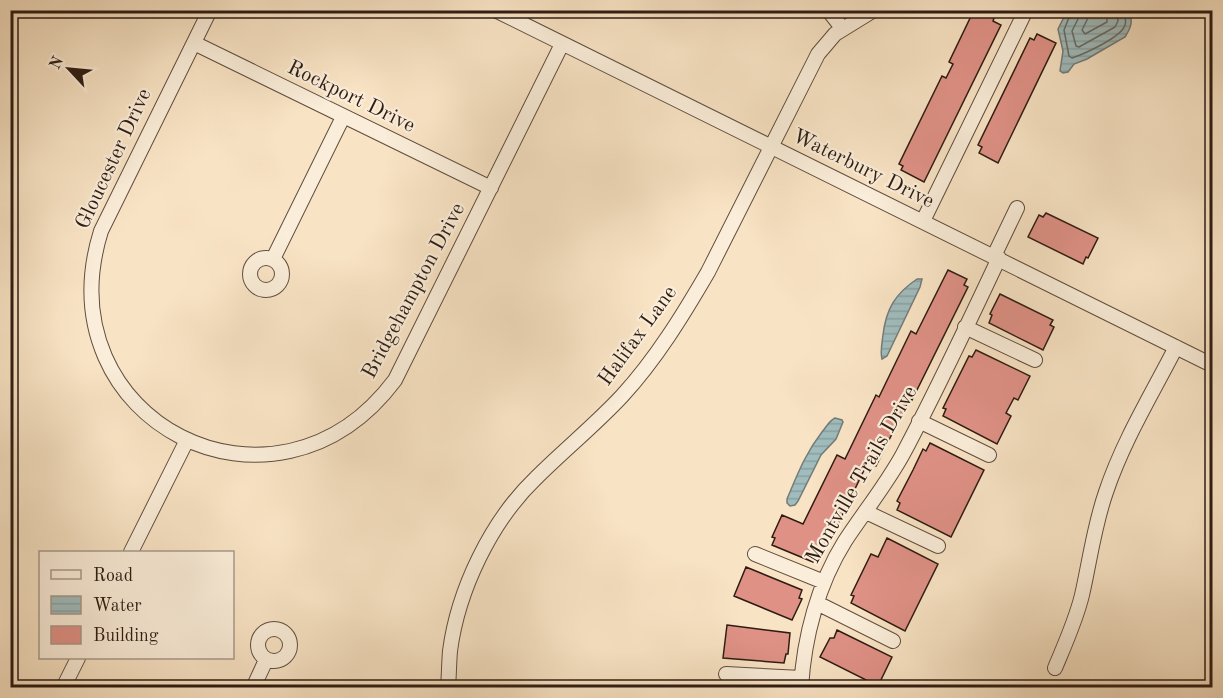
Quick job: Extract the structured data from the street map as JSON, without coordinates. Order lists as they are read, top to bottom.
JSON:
{
  "streets": {
    "street": [
      "Rockport Drive",
      "Gloucester Drive",
      "Waterbury Drive",
      "Bridgehampton Drive",
      "Halifax Lane",
      "Montville Trails Drive"
    ]
  },
  "crossings": [
    ["Rockport Drive", "Gloucester Drive"],
    ["Rockport Drive", "Bridgehampton Drive"],
    ["Gloucester Drive", "Bridgehampton Drive"],
    ["Waterbury Drive", "Bridgehampton Drive"],
    ["Waterbury Drive", "Halifax Lane"],
    ["Waterbury Drive", "Montville Trails Drive"]
  ],
  "legend": ["Road", "Water", "Building"],
  "north": "top left"
}
